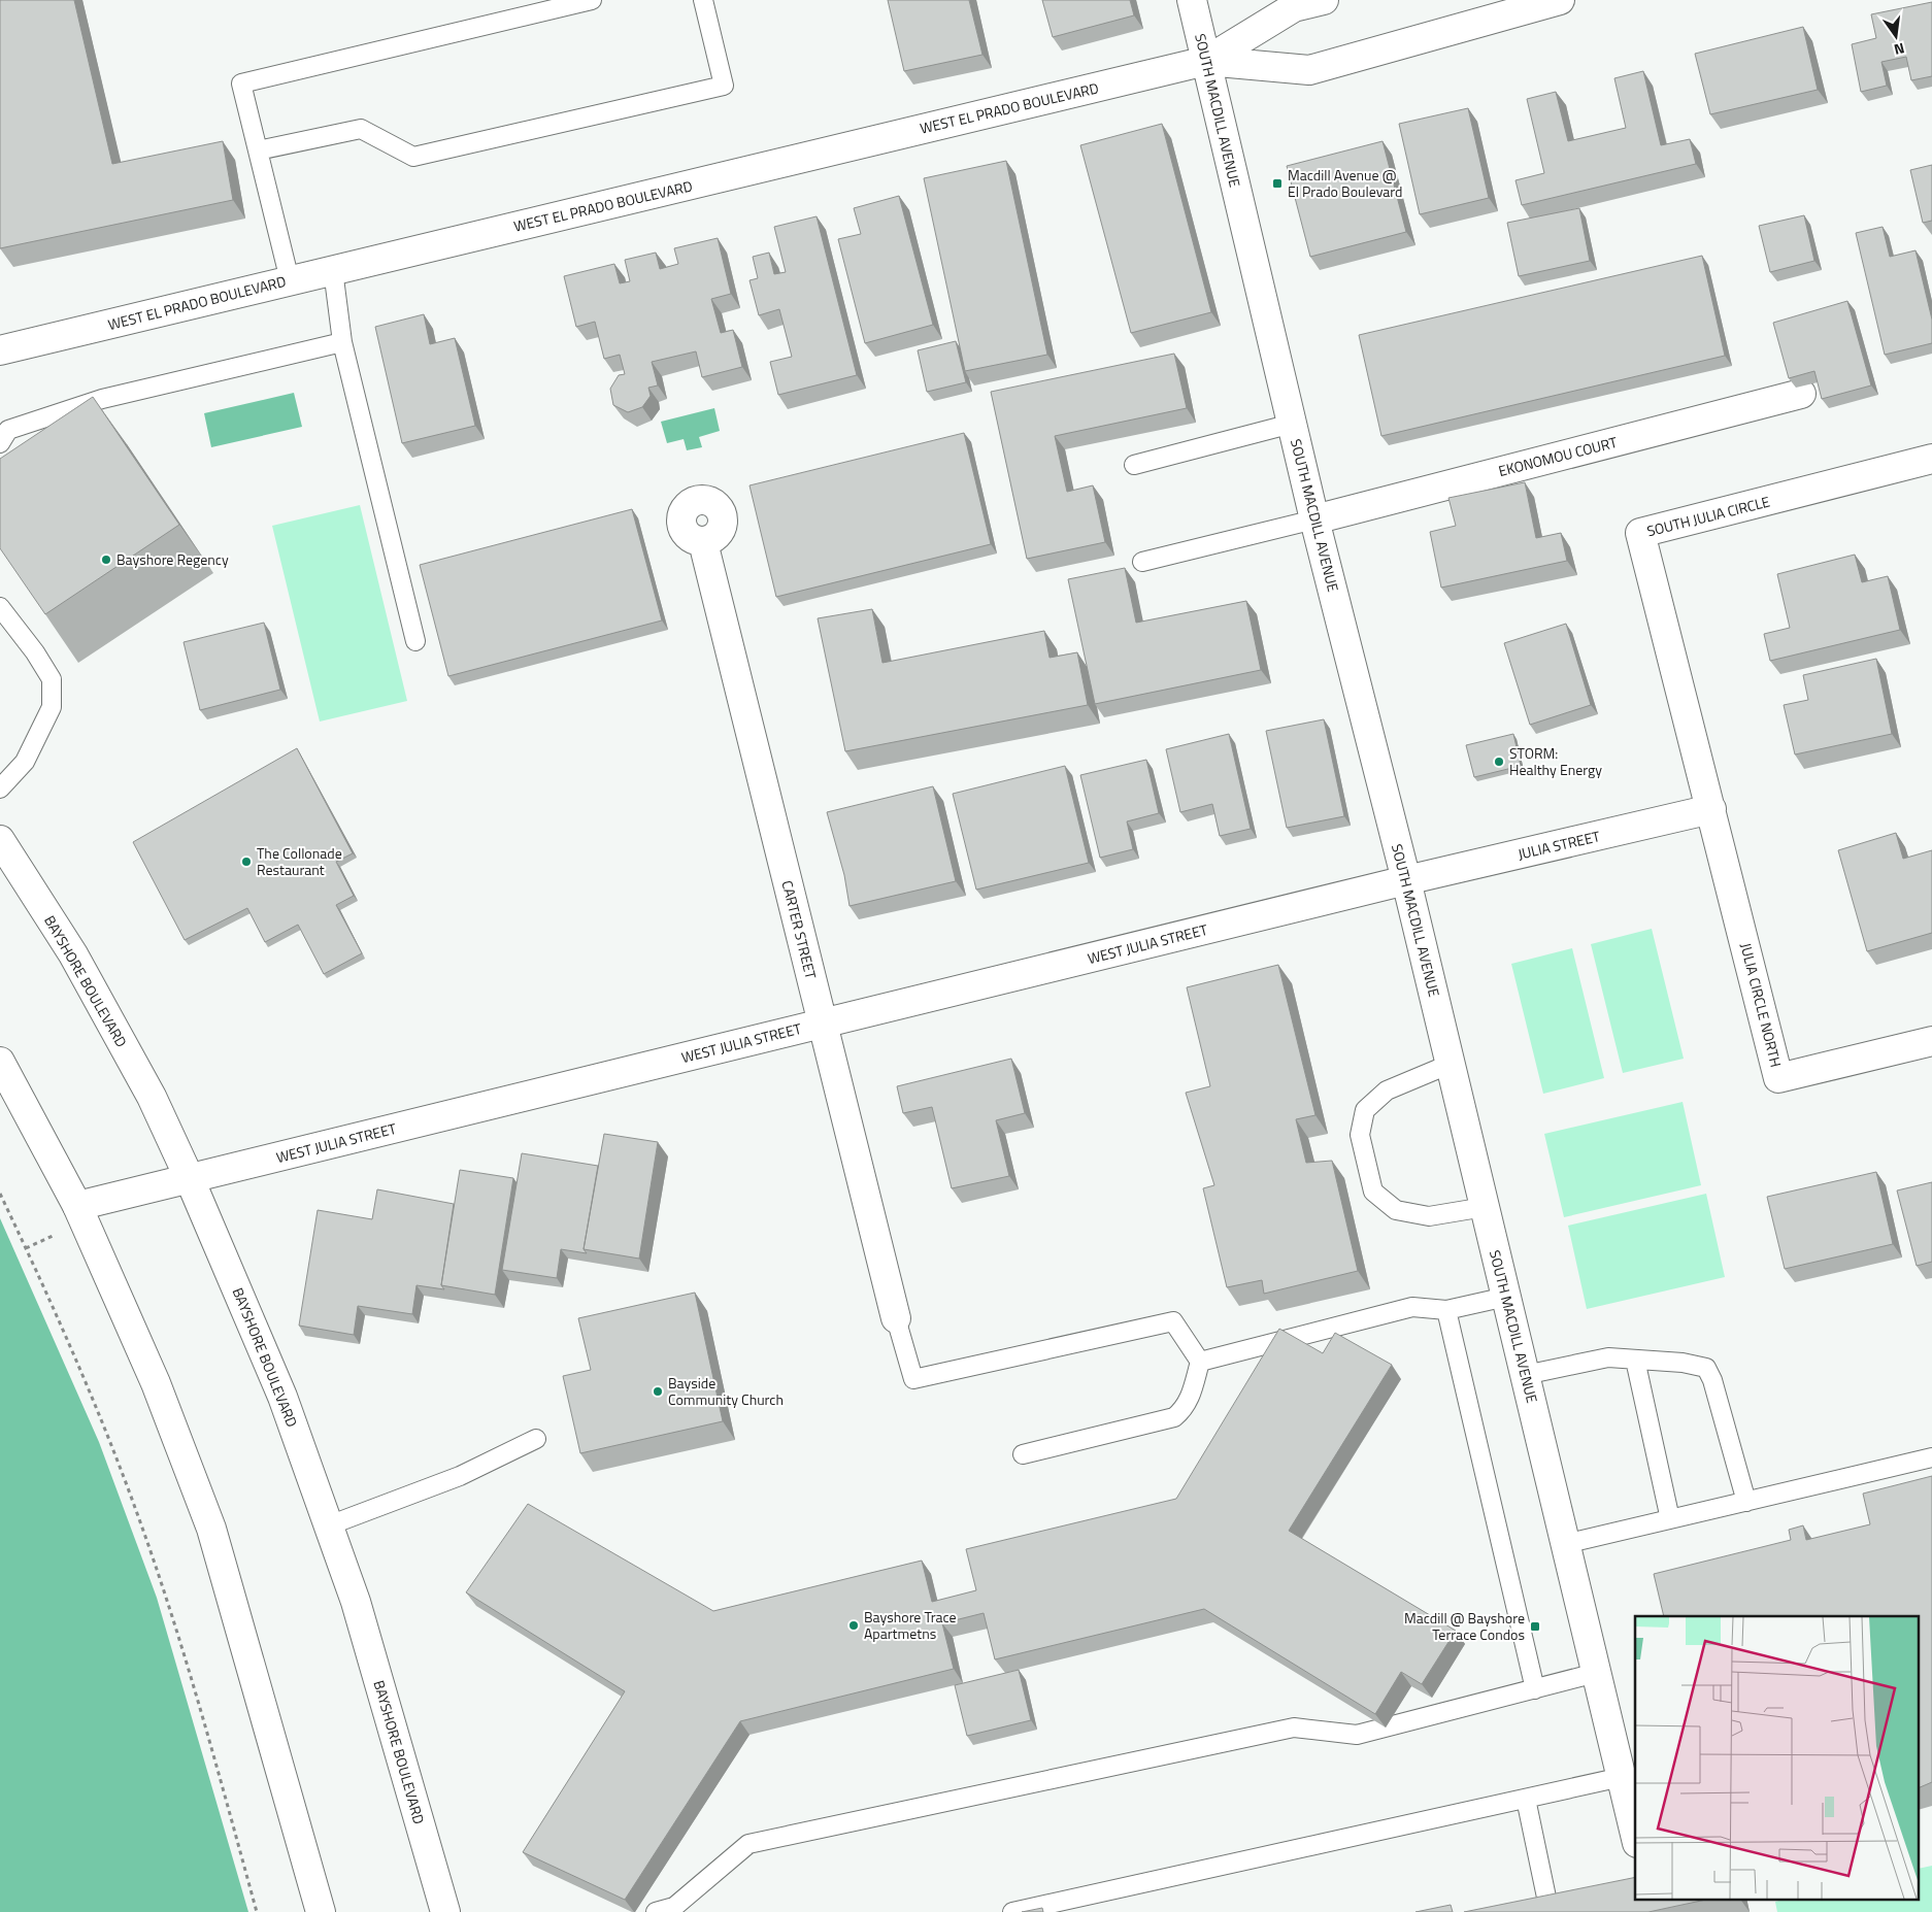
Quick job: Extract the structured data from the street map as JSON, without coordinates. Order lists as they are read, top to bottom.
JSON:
{
  "streets": {
    "street": [
      "WEST EL PRADO BOULEVARD",
      "SOUTH MACDILL AVENUE",
      "EKONOMOU COURT",
      "SOUTH JULIA CIRCLE",
      "JULIA STREET",
      "CARTER STREET",
      "WEST JULIA STREET",
      "BAYSHORE BOULEVARD",
      "JULIA CIRCLE NORTH"
    ]
  },
  "crossings": [
    ["WEST EL PRADO BOULEVARD", "SOUTH MACDILL AVENUE"],
    ["SOUTH MACDILL AVENUE", "EKONOMOU COURT"],
    ["SOUTH MACDILL AVENUE", "JULIA STREET"],
    ["SOUTH MACDILL AVENUE", "WEST JULIA STREET"],
    ["SOUTH JULIA CIRCLE", "JULIA STREET"],
    ["SOUTH JULIA CIRCLE", "JULIA CIRCLE NORTH"],
    ["JULIA STREET", "WEST JULIA STREET"],
    ["JULIA STREET", "JULIA CIRCLE NORTH"],
    ["CARTER STREET", "WEST JULIA STREET"],
    ["WEST JULIA STREET", "BAYSHORE BOULEVARD"]
  ],
  "places": {
    "transit": ["Macdill Avenue @ El Prado Boulevard", "Macdill @ Bayshore Terrace Condos"],
    "other": [
      "Bayshore Regency",
      "STORM: Healthy Energy",
      "The Collonade Restaurant",
      "Bayside Community Church",
      "Bayshore Trace Apartmetns"
    ]
  },
  "north": "bottom"
}
